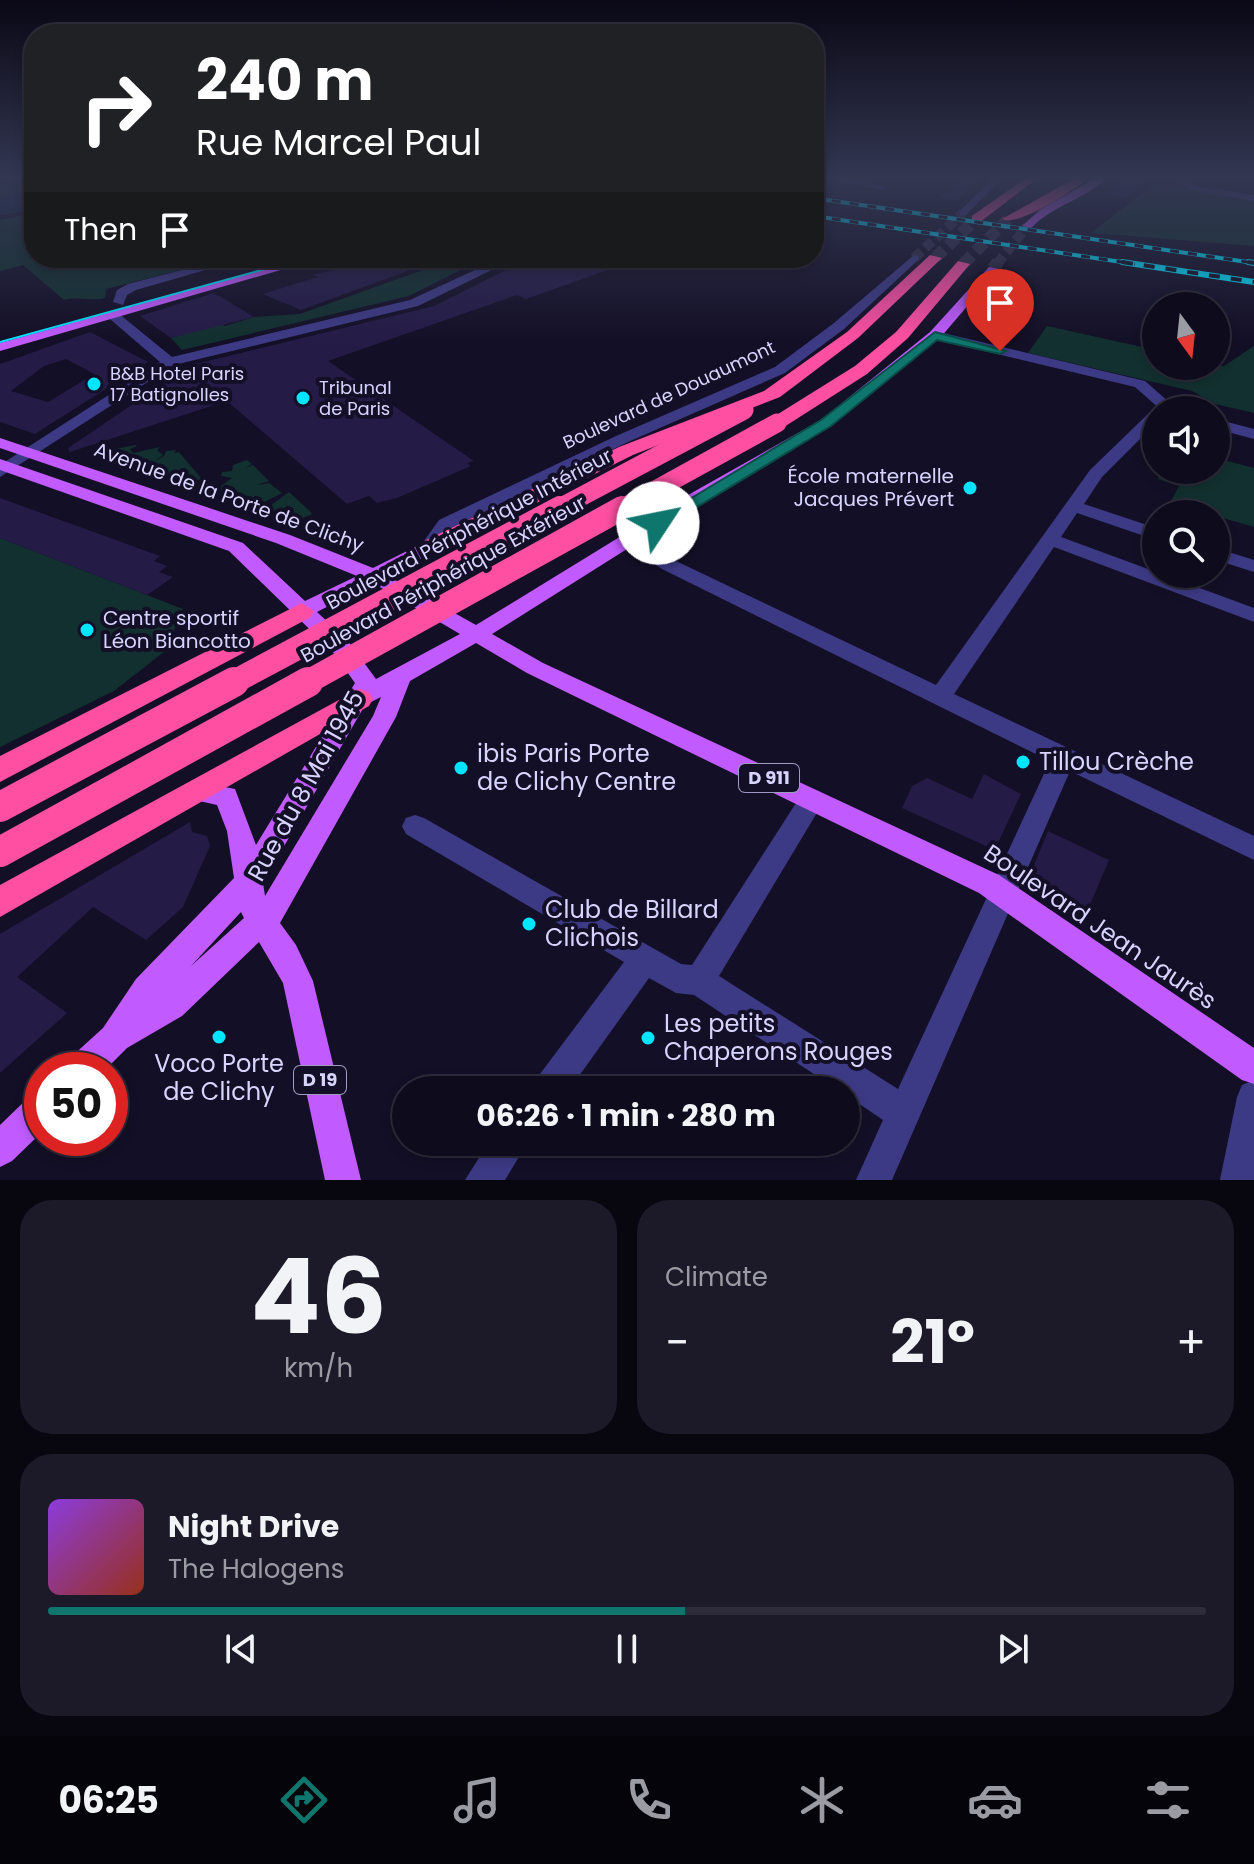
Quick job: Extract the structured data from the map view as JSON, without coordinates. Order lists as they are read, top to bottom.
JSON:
{
  "streets": {
    "highway": ["Boulevard Périphérique Intérieur", "Boulevard Périphérique Extérieur"],
    "main road": [
      "Avenue de la Porte de Clichy",
      "D 911",
      "Rue du 8 Mai 1945",
      "Boulevard Jean Jaurès",
      "D 19"
    ],
    "street": ["Boulevard de Douaumont"]
  },
  "crossings": [
    ["Avenue de la Porte de Clichy", "Boulevard Jean Jaurès"]
  ],
  "places": [
    "B&B Hotel Paris 17 Batignolles",
    "Tribunal de Paris",
    "École maternelle Jacques Prévert",
    "Centre sportif Léon Biancotto",
    "Tillou Crèche",
    "ibis Paris Porte de Clichy Centre",
    "Club de Billard Clichois",
    "Voco Porte de Clichy",
    "Les petits Chaperons Rouges"
  ],
  "north": "bottom",
  "page": {
    "turn": ["240 m", "Rue Marcel Paul"],
    "then": "Then",
    "limit": "50",
    "trip": "06:26 · 1 min · 280 m",
    "tile": [
      ["46", "km/h"],
      "Climate"
    ],
    "heat": ["−", "21°", "+"],
    "song": ["Night Drive", "The Halogens"],
    "tabs": "06:25"
  }
}
